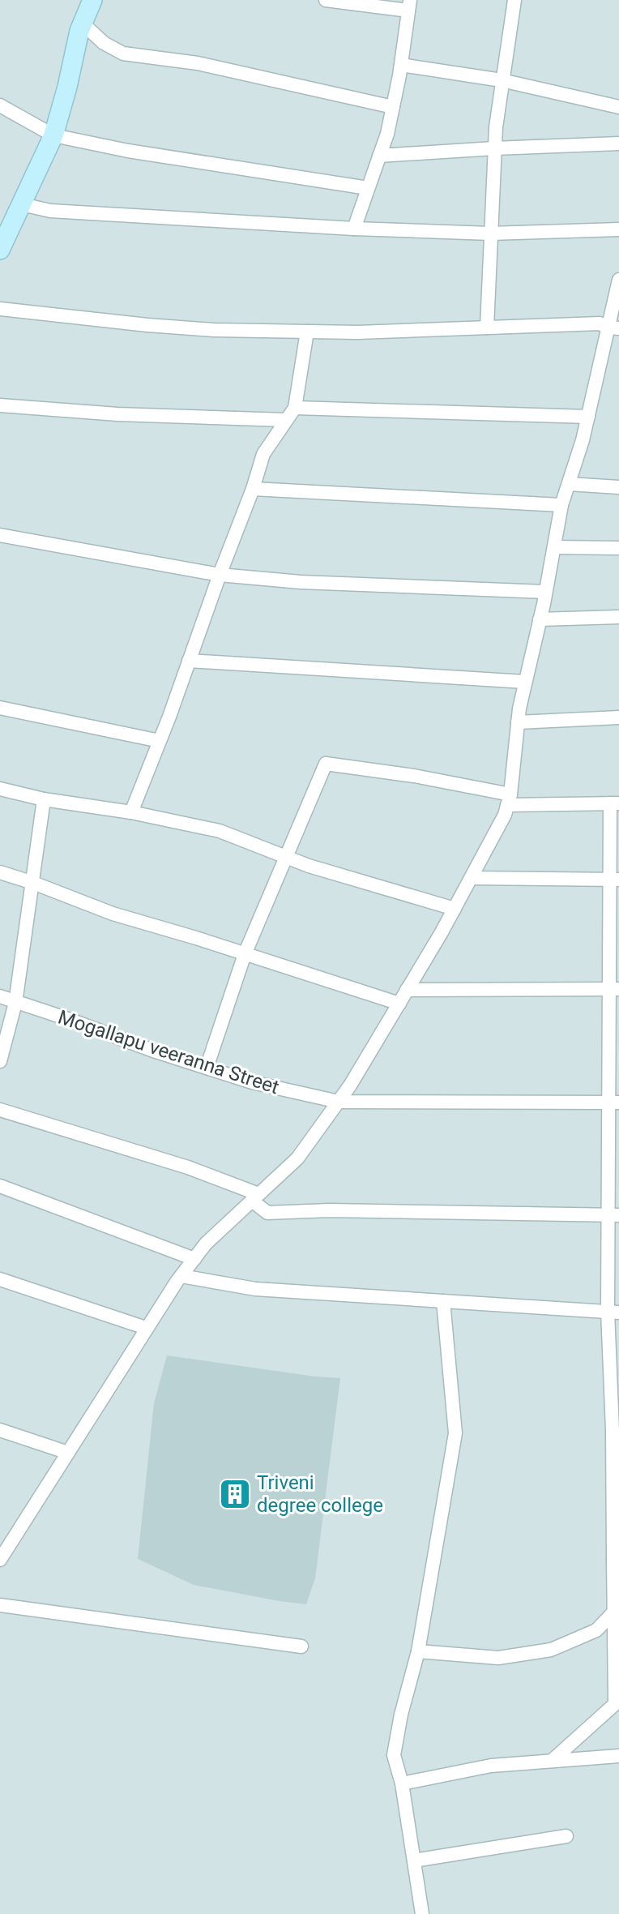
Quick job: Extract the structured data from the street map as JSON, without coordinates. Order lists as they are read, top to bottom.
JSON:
{
  "streets": {
    "street": ["Mogallapu veeranna Street"]
  },
  "places": {
    "building": ["Triveni degree college"]
  }
}
